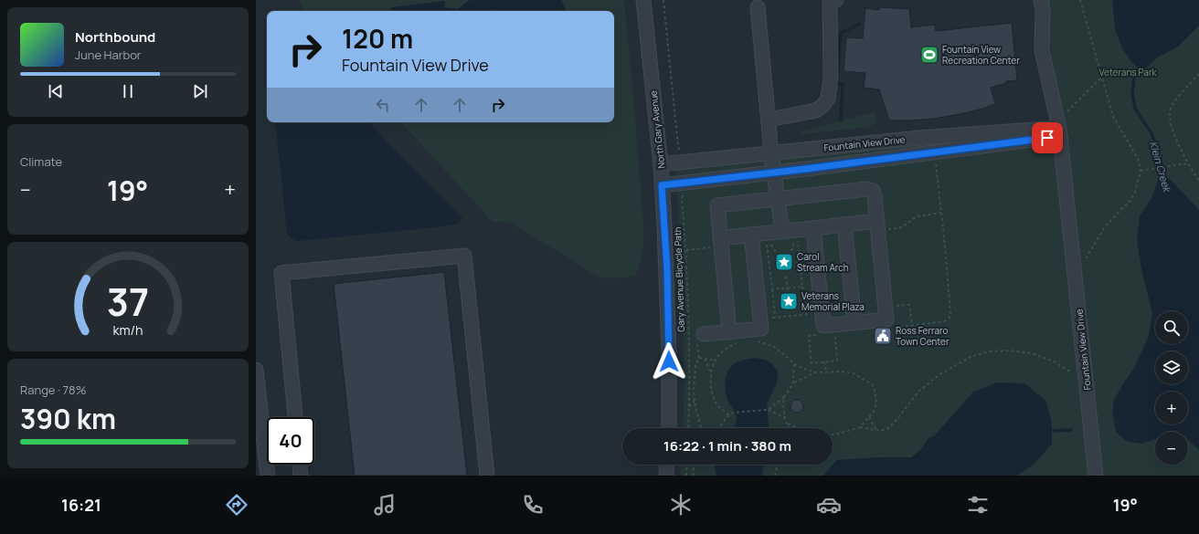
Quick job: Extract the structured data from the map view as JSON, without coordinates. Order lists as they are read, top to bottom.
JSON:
{
  "streets": {
    "street": ["North Gary Avenue", "Fountain View Drive"],
    "path": ["Gary Avenue Bicycle Path"]
  },
  "crossings": [
    ["North Gary Avenue", "Fountain View Drive"]
  ],
  "water": ["Klein Creek"],
  "parks": ["Veterans Park"],
  "places": {
    "sports": ["Fountain View Recreation Center"],
    "place": ["Carol Stream Arch", "Veterans Memorial Plaza"],
    "public building": ["Ross Ferraro Town Center"]
  },
  "page": {
    "turn": ["120 m", "Fountain View Drive"],
    "song": ["Northbound", "June Harbor"],
    "tile": [
      "Climate",
      ["Range · 78%", "390 km"]
    ],
    "heat": ["−", "19°", "+"],
    "map_buttons": ["+", "−"],
    "limit": "40",
    "trip": "16:22 · 1 min · 380 m",
    "tabs": ["16:21", "19°"],
    "gauge": ["37", "km/h"]
  }
}
